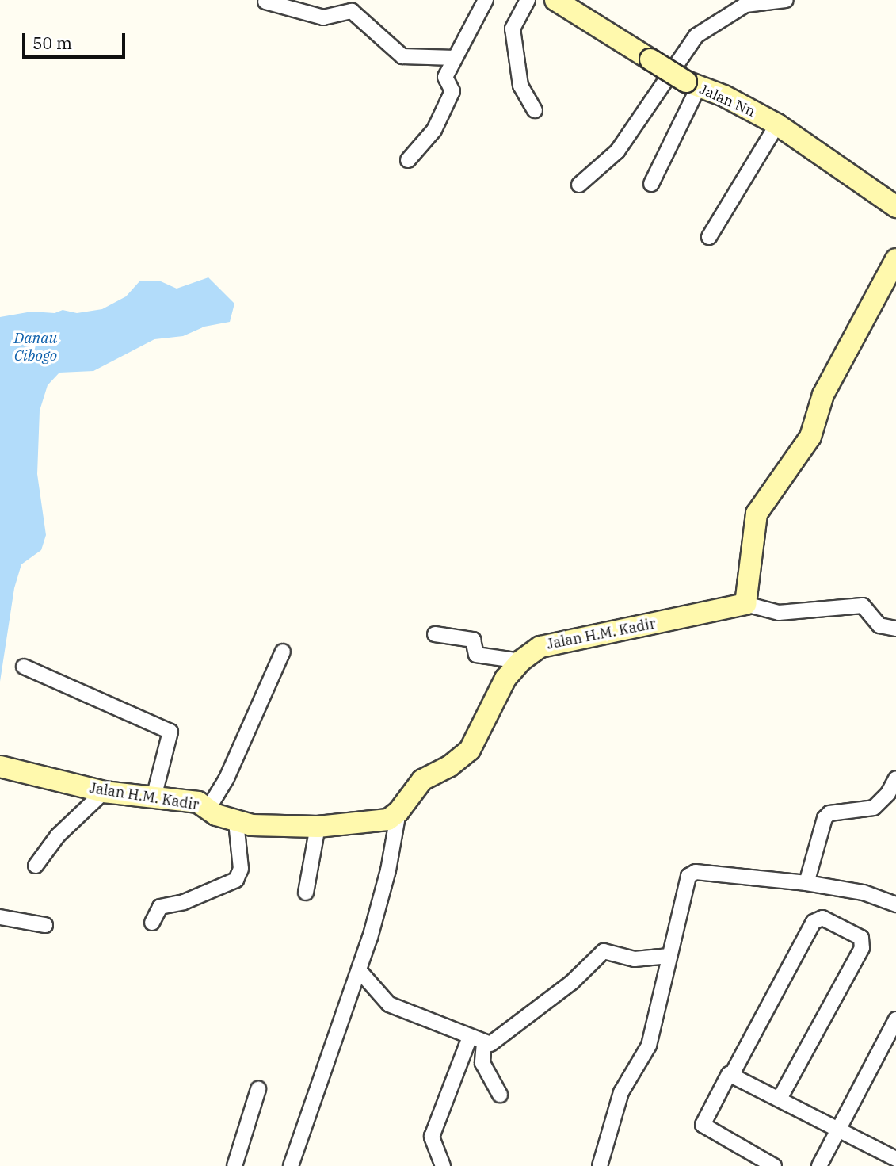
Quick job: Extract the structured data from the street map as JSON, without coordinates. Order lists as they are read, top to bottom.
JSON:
{
  "streets": {
    "street": ["Jalan Nn", "Jalan H.M. Kadir"]
  },
  "water": ["Danau Cibogo"],
  "scale_bar": "50 m"
}
